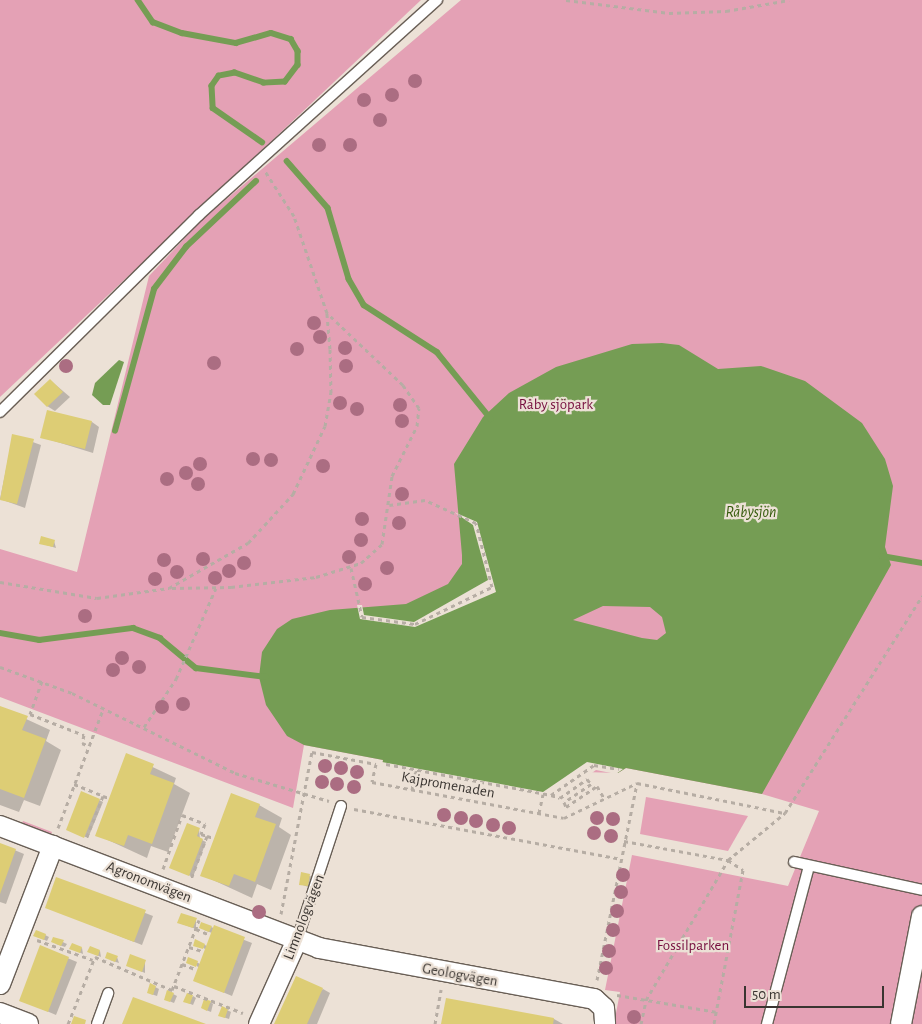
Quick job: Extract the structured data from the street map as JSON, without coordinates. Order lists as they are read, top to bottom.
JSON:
{
  "streets": {
    "street": ["Agronomvägen", "Limnologvägen", "Geologvägen"],
    "path": ["Kajpromenaden"]
  },
  "crossings": [
    ["Agronomvägen", "Limnologvägen"],
    ["Agronomvägen", "Geologvägen"],
    ["Limnologvägen", "Geologvägen"]
  ],
  "water": ["Råbysjön"],
  "parks": ["Råby sjöpark", "Fossilparken"],
  "scale_bar": "50 m"
}
